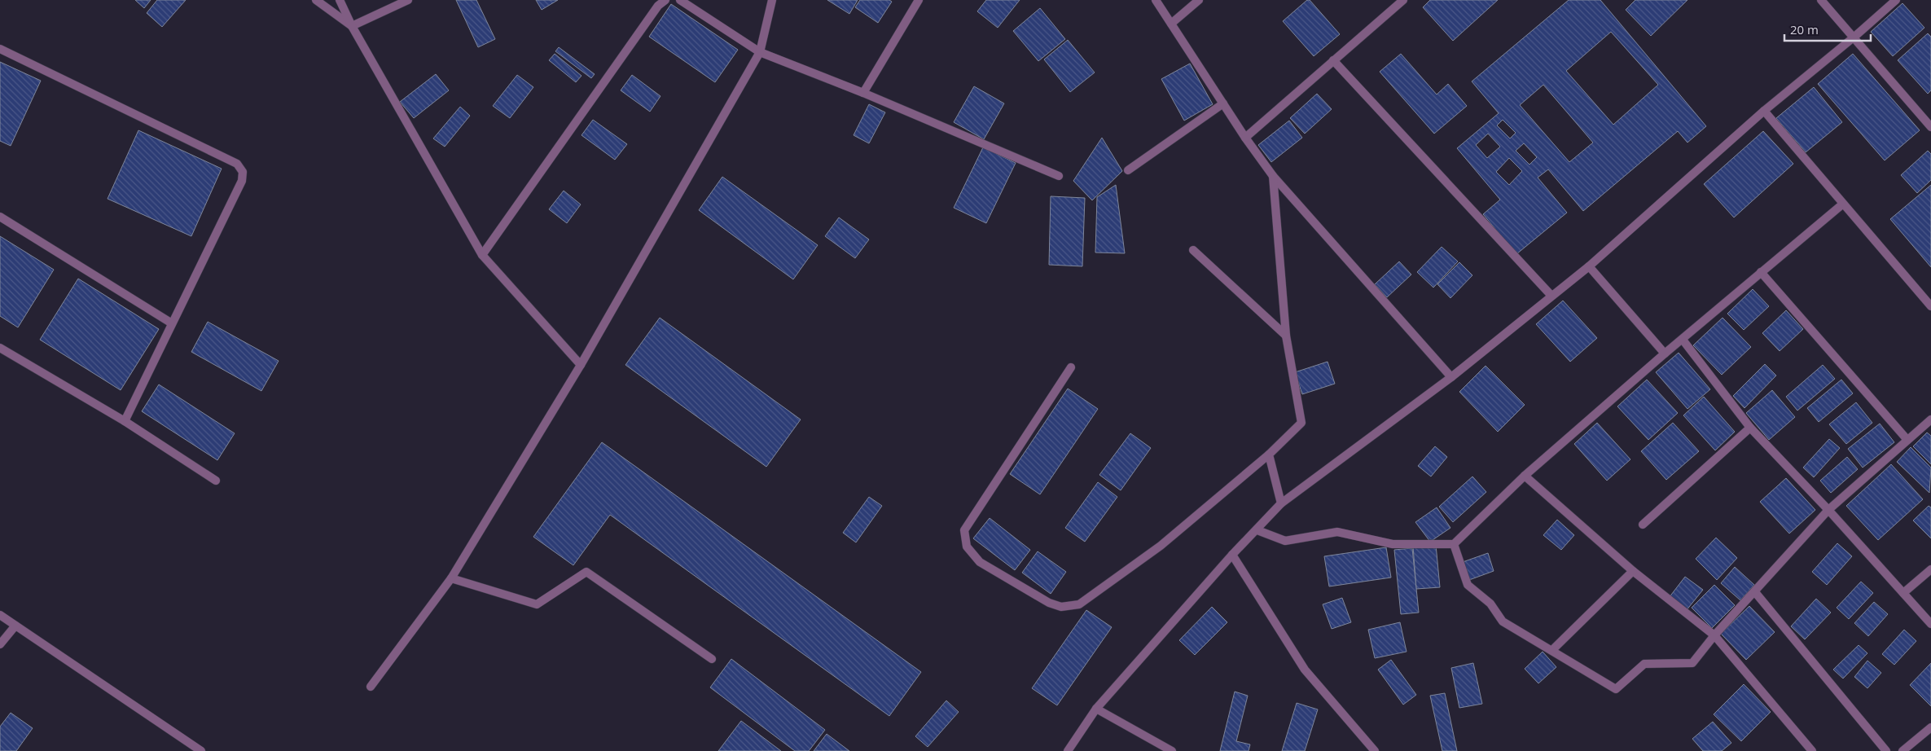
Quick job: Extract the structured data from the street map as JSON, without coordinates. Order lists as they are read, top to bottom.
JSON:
{
  "scale_bar": "20 m"
}
